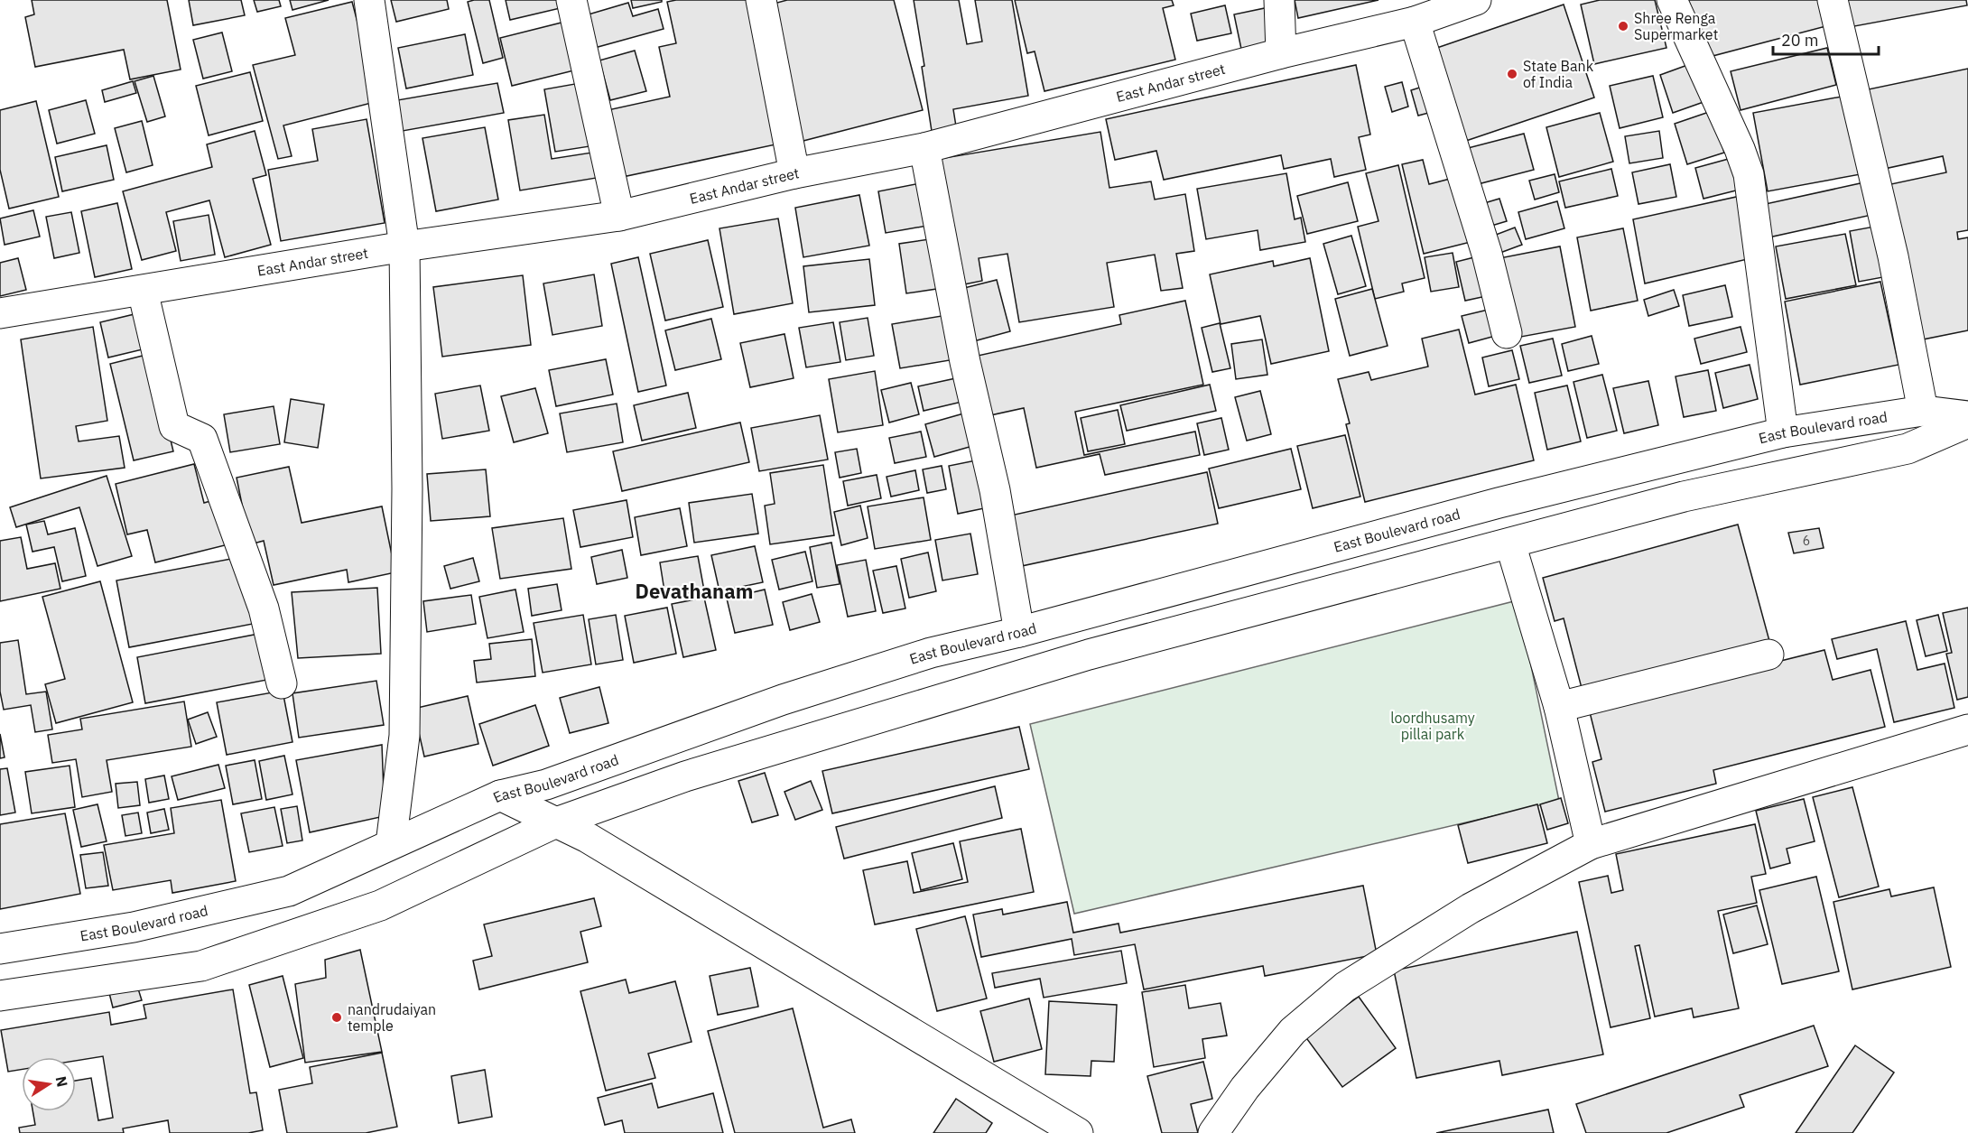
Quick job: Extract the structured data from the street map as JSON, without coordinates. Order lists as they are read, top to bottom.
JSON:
{
  "streets": {
    "street": ["East Andar street", "East Boulevard road"]
  },
  "districts": ["Devathanam"],
  "parks": ["loordhusamy pillai park"],
  "places": ["Shree Renga Supermarket", "State Bank of India", "nandrudaiyan temple"],
  "house_numbers": ["6"],
  "scale_bar": "20 m",
  "north": "right"
}
